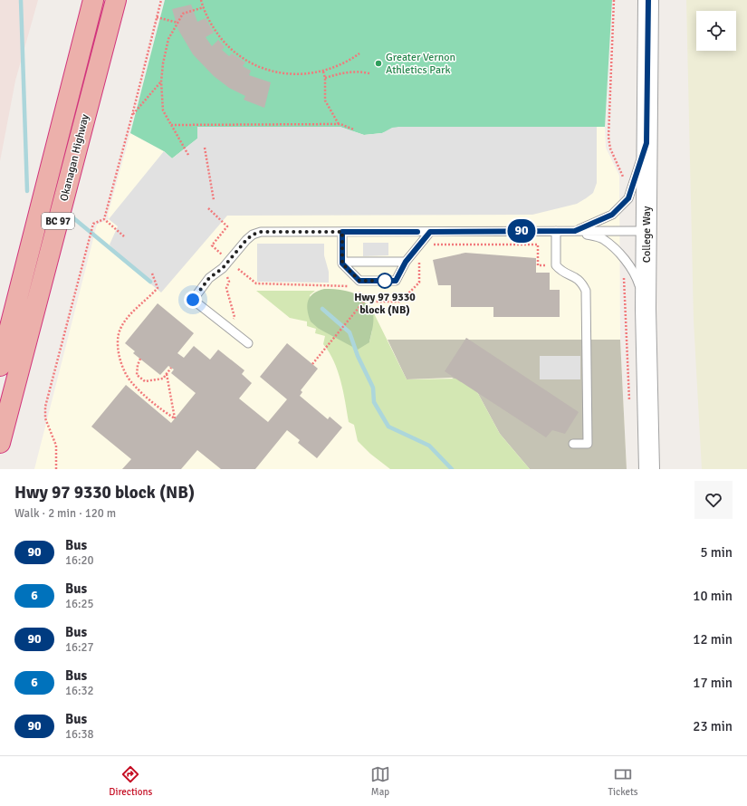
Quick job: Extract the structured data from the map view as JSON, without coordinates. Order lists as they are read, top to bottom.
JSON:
{
  "streets": {
    "highway": ["Okanagan Highway", "BC 97"],
    "street": ["College Way"]
  },
  "places": ["Greater Vernon Athletics Park", "Hwy 97 9330 block (NB)"],
  "lines": ["bus line 90"],
  "page": {
    "on_map": "90",
    "heading": ["Hwy 97 9330 block (NB)", "Walk · 2 min · 120 m"],
    "list": [
      {
        "mark": "90",
        "name": "Bus",
        "note": "16:20",
        "value": "5 min"
      },
      {
        "mark": "6",
        "name": "Bus",
        "note": "16:25",
        "value": "10 min"
      },
      {
        "mark": "90",
        "name": "Bus",
        "note": "16:27",
        "value": "12 min"
      },
      {
        "mark": "6",
        "name": "Bus",
        "note": "16:32",
        "value": "17 min"
      },
      {
        "mark": "90",
        "name": "Bus",
        "note": "16:38",
        "value": "23 min"
      }
    ],
    "tabs": ["Directions", "Map", "Tickets"]
  }
}
